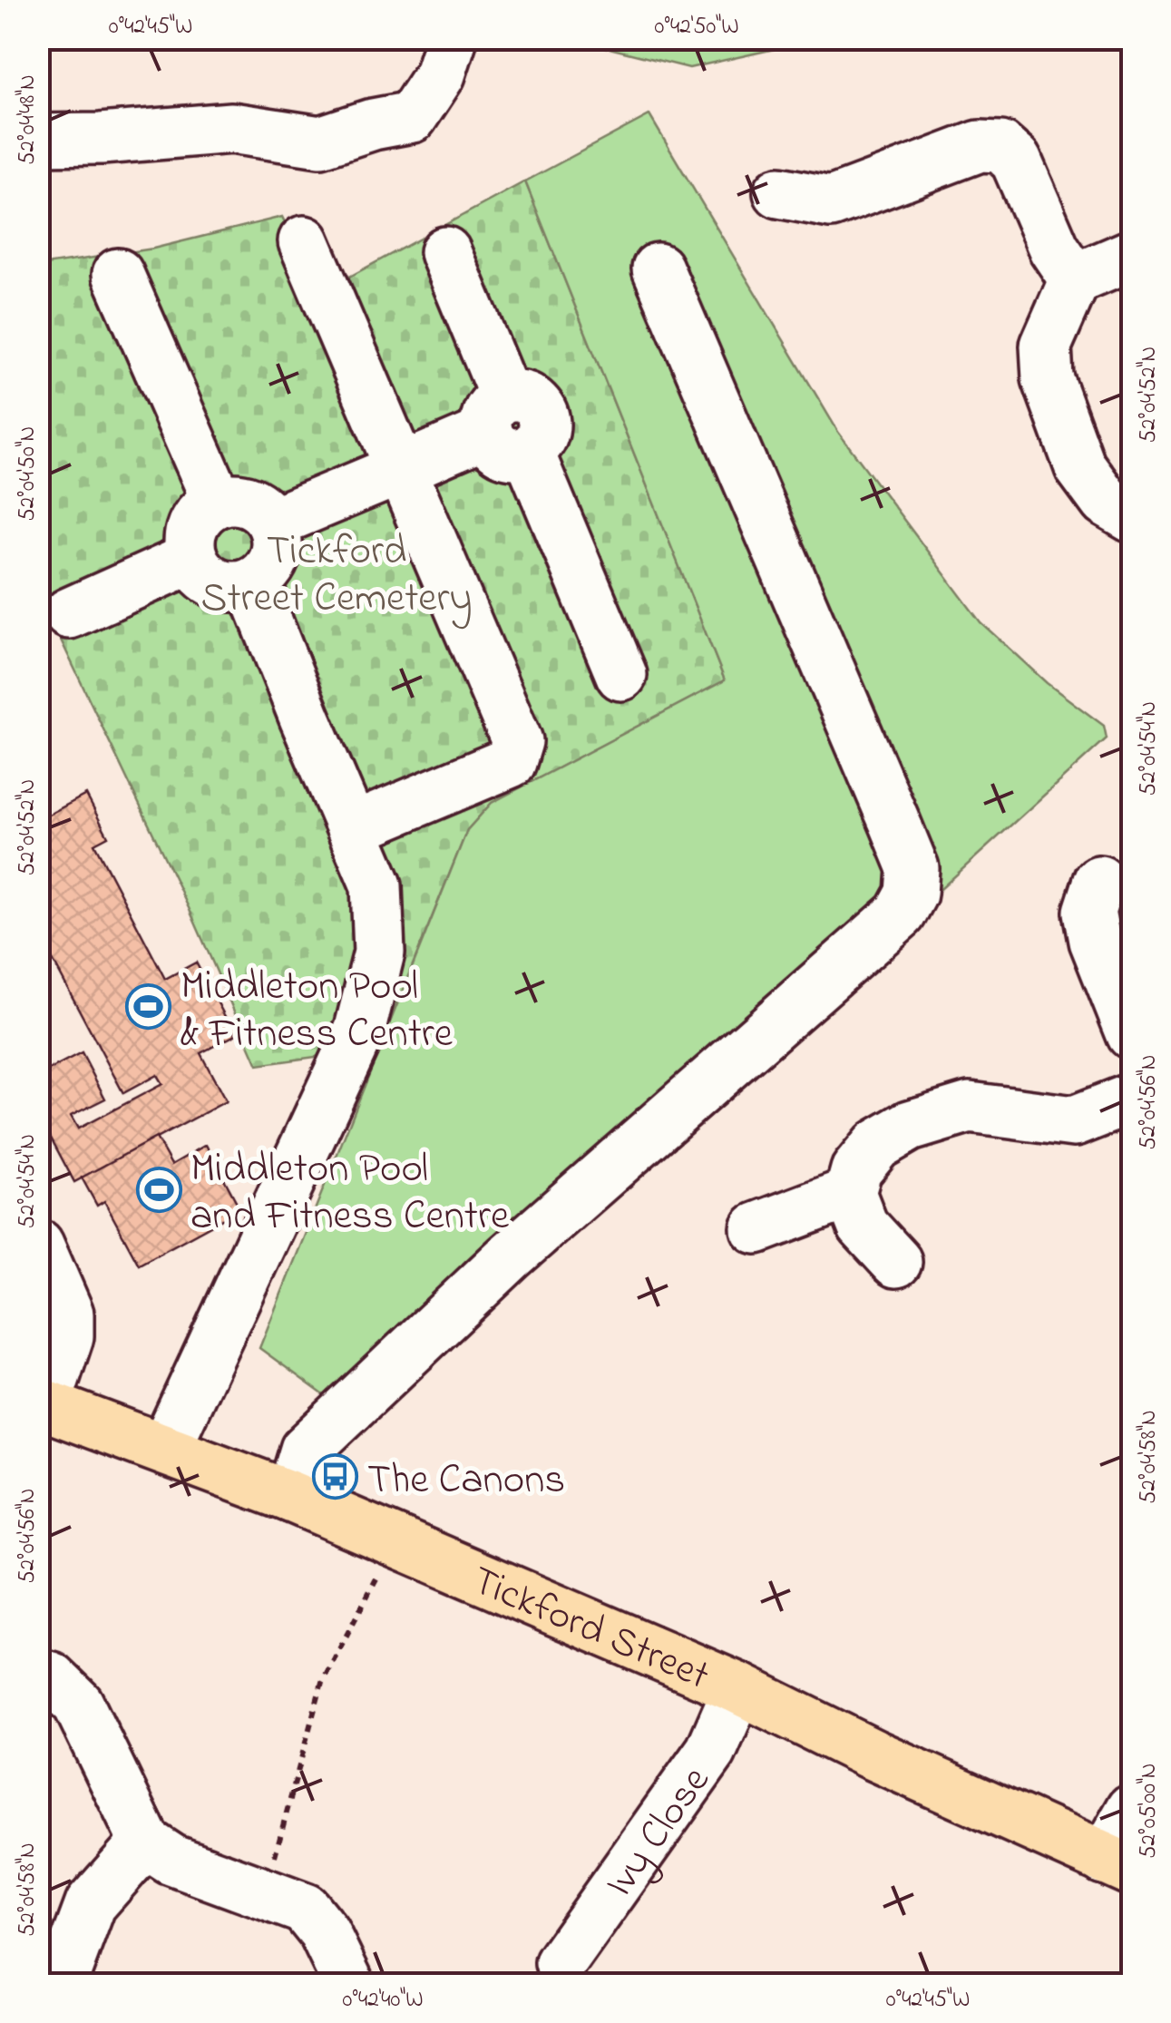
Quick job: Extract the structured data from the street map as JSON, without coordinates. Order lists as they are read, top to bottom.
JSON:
{
  "streets": {
    "main road": ["Tickford Street"],
    "street": ["Ivy Close"]
  },
  "crossings": [
    ["Tickford Street", "Ivy Close"]
  ],
  "parks": ["Tickford Street Cemetery"],
  "places": {
    "sports": ["Middleton Pool & Fitness Centre", "Middleton Pool and Fitness Centre"],
    "bus stop": ["The Canons"]
  },
  "coordinates": [
    "0°42'45\"W",
    "0°42'50\"W",
    "52°04'48\"N",
    "52°04'52\"N",
    "52°04'50\"N",
    "52°04'54\"N",
    "52°04'56\"N",
    "52°04'58\"N",
    "52°05'00\"N",
    "0°42'40\"W"
  ]
}
